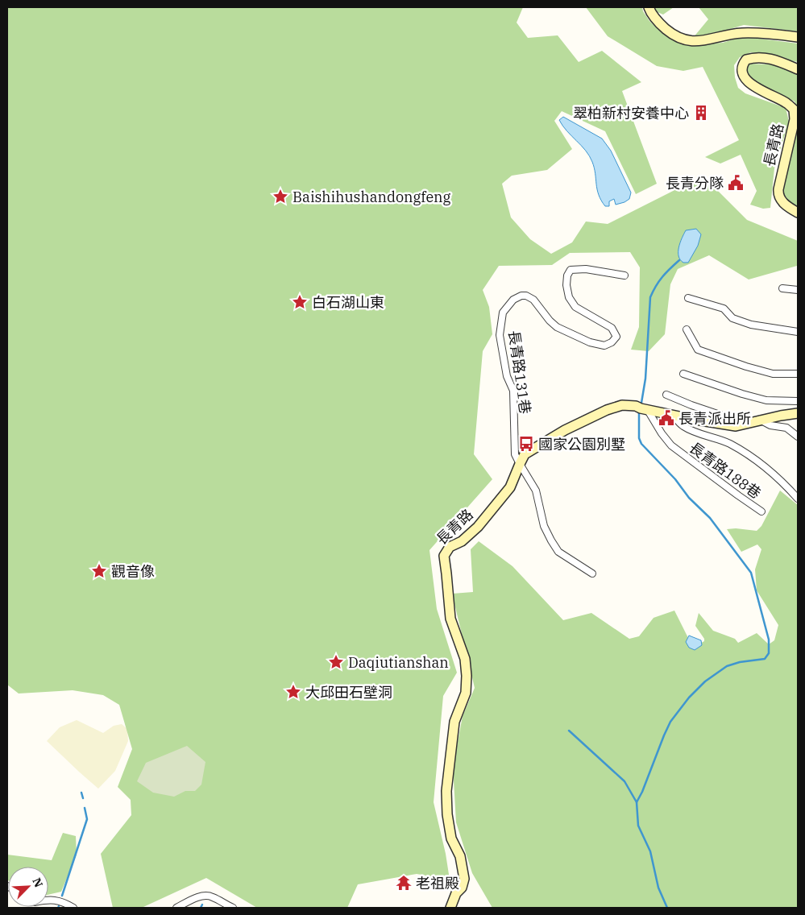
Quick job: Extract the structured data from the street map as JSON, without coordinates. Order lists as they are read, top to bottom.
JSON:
{
  "streets": {
    "street": ["長青路", "長青路131巷", "長青路188巷"]
  },
  "crossings": [
    ["長青路", "長青路131巷"],
    ["長青路", "長青路188巷"]
  ],
  "places": {
    "building": ["翠柏新村安養中心"],
    "public building": ["長青分隊", "長青派出所"],
    "place": [
      "Baishihushandongfeng",
      "白石湖山東",
      "觀音像",
      "Daqiutianshan",
      "大邱田石壁洞"
    ],
    "bus stop": ["國家公園別墅"],
    "temple": ["老祖殿"]
  },
  "north": "top right"
}
